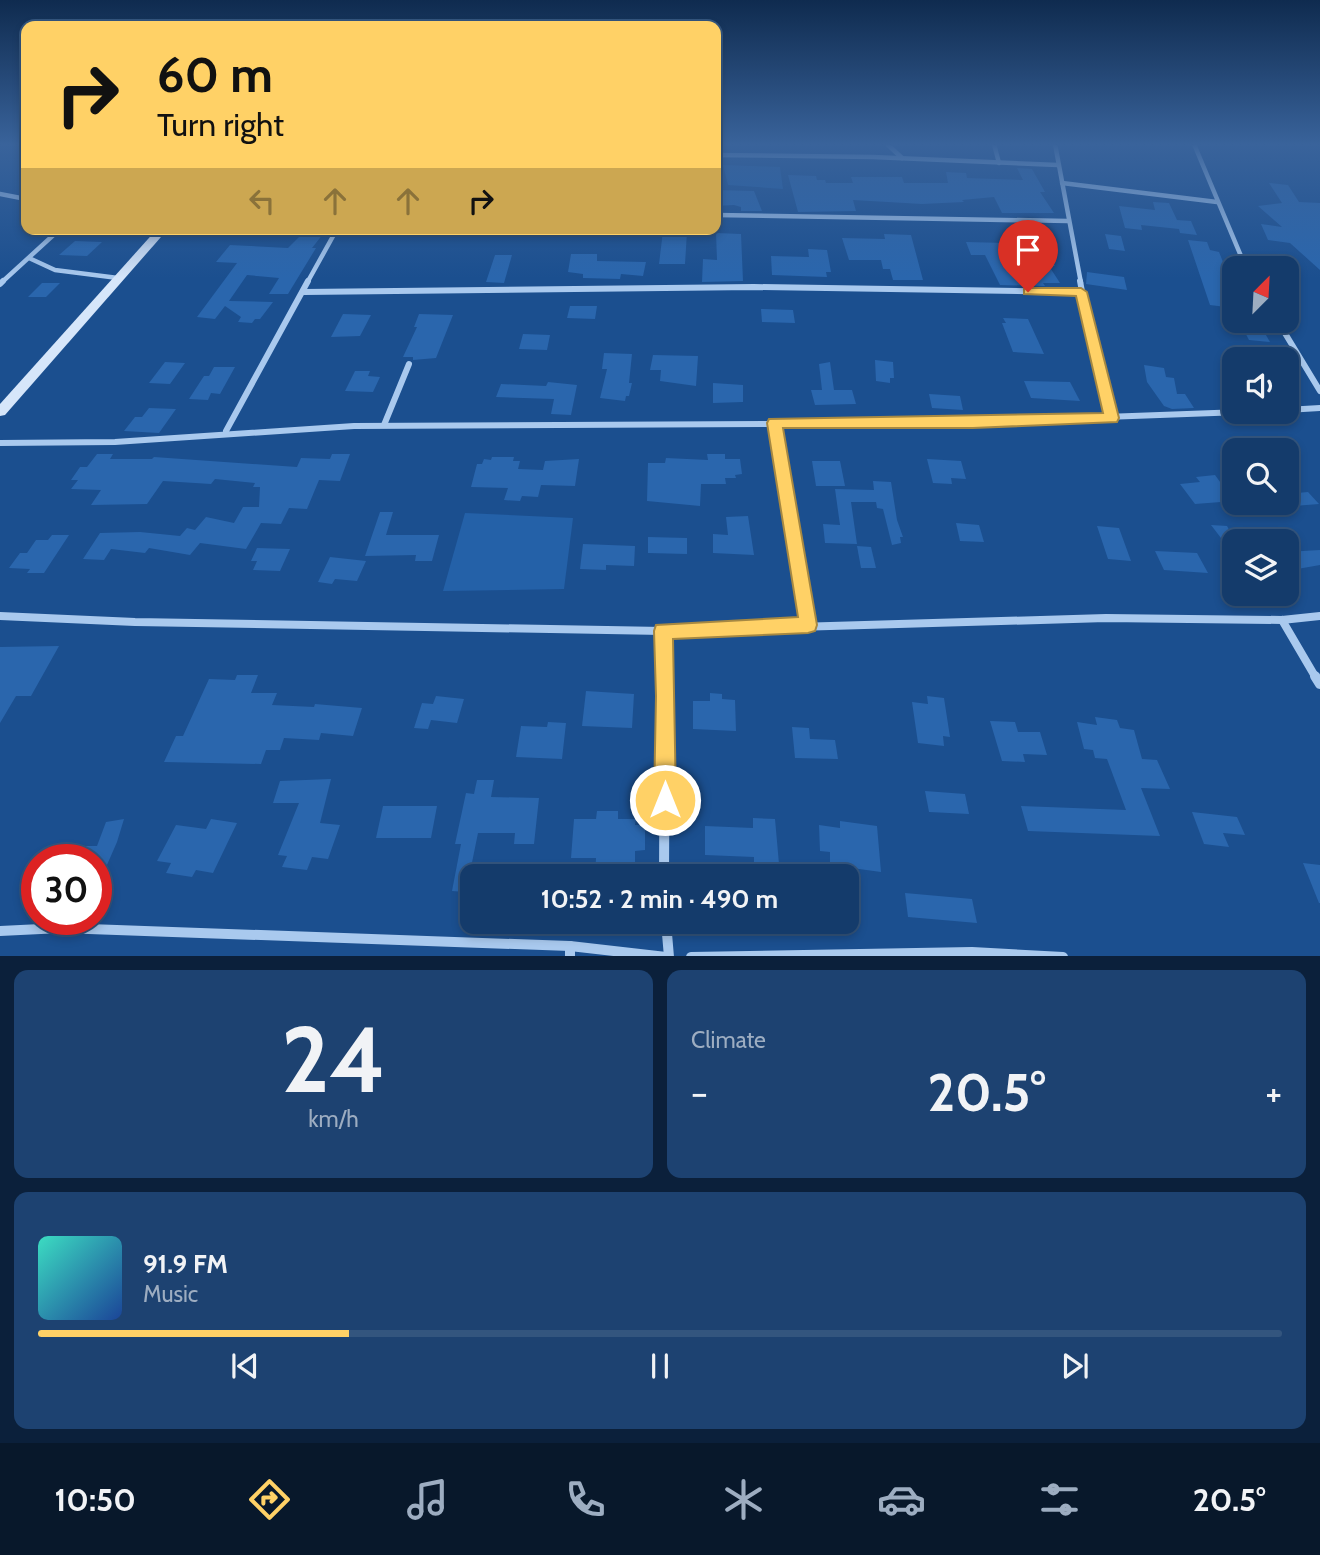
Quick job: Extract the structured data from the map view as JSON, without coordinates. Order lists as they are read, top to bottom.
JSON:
{
  "north": "top right",
  "page": {
    "turn": ["60 m", "Turn right"],
    "limit": "30",
    "trip": "10:52 · 2 min · 490 m",
    "tile": [
      ["24", "km/h"],
      "Climate"
    ],
    "heat": ["−", "20.5°", "+"],
    "song": ["91.9 FM", "Music"],
    "tabs": ["10:50", "20.5°"]
  }
}
